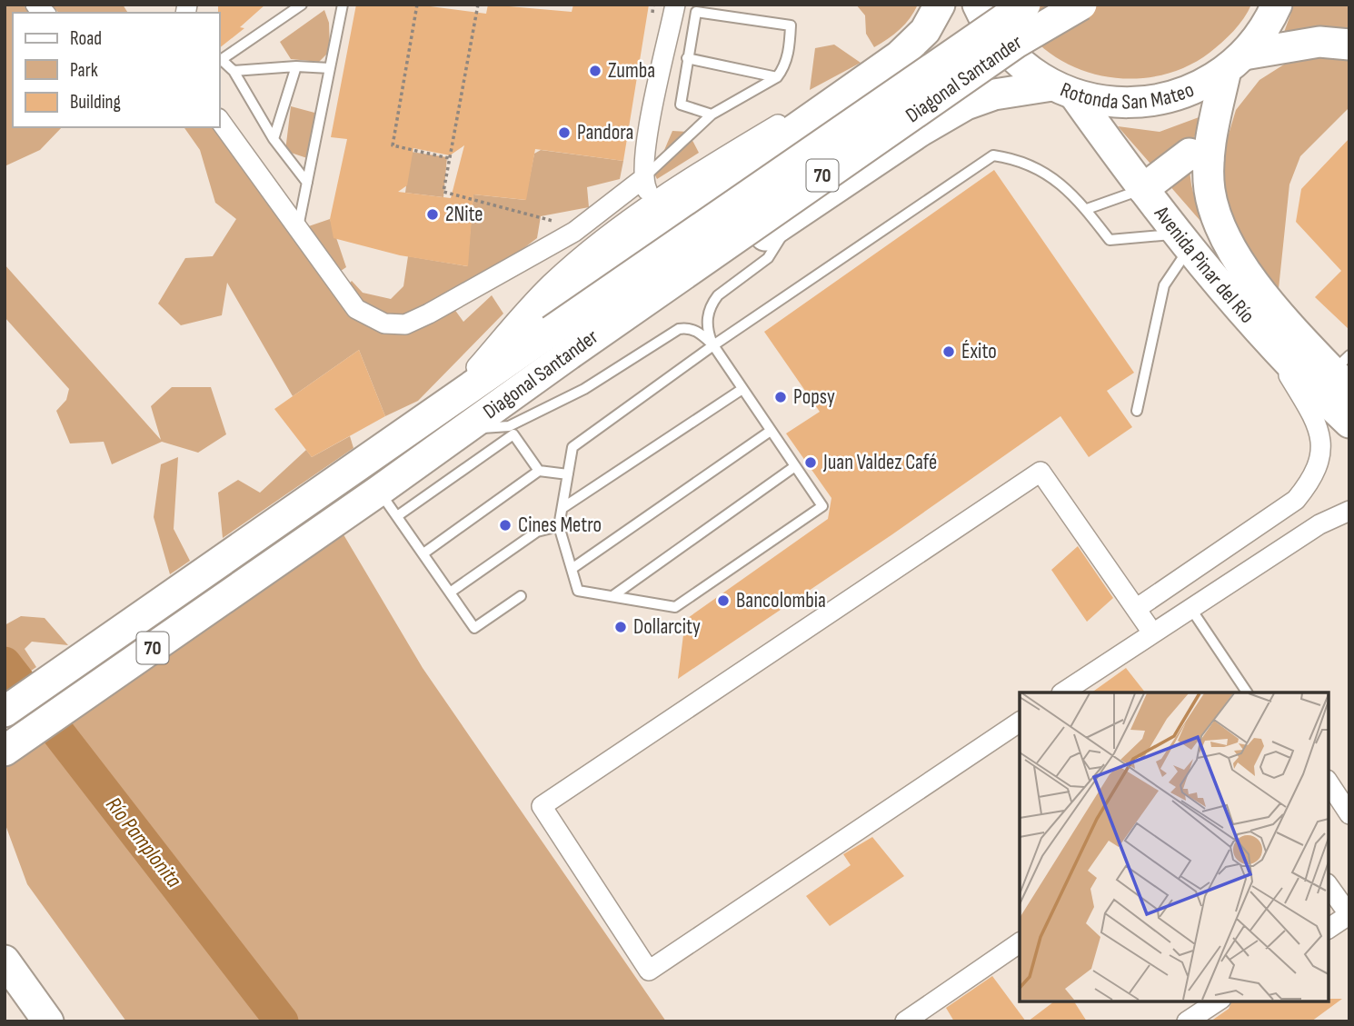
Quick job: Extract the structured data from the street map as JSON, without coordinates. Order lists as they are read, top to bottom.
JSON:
{
  "streets": {
    "main road": [
      "Diagonal Santander",
      "Rotonda San Mateo",
      "70",
      "Avenida Pinar del Río"
    ]
  },
  "crossings": [
    ["Rotonda San Mateo", "Avenida Pinar del Río"]
  ],
  "water": ["Río Pamplonita"],
  "places": [
    "Zumba",
    "Pandora",
    "2Nite",
    "Éxito",
    "Popsy",
    "Juan Valdez Café",
    "Cines Metro",
    "Bancolombia",
    "Dollarcity"
  ],
  "legend": ["Road", "Park", "Building"]
}
